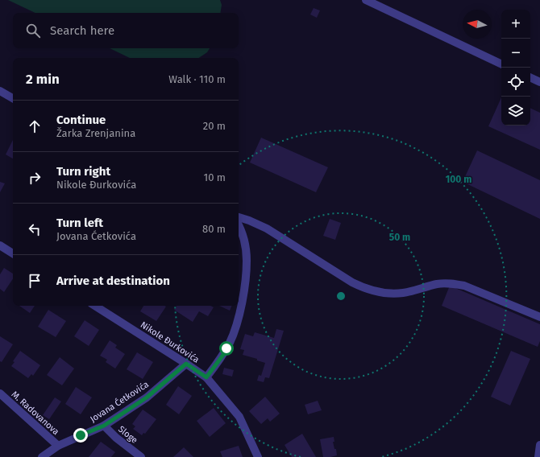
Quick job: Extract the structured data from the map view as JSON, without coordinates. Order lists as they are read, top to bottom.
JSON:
{
  "streets": {
    "street": [
      "Nikole Đurkovića",
      "Jovana Ćetkovića",
      "M. Radovanova",
      "Sloge"
    ]
  },
  "crossings": [
    ["Nikole Đurkovića", "Jovana Ćetkovića"],
    ["Jovana Ćetkovića", "M. Radovanova"],
    ["Jovana Ćetkovića", "Sloge"]
  ],
  "north": "left",
  "page": {
    "map_buttons": ["+", "−"],
    "search": "Search here",
    "heading": ["2 min", "Walk · 110 m"],
    "list": [
      ["Continue", "Žarka Zrenjanina", "20 m"],
      ["Turn right", "Nikole Đurkovića", "10 m"],
      ["Turn left", "Jovana Ćetkovića", "80 m"],
      "Arrive at destination"
    ]
  },
  "rings": ["100 m", "50 m"]
}
